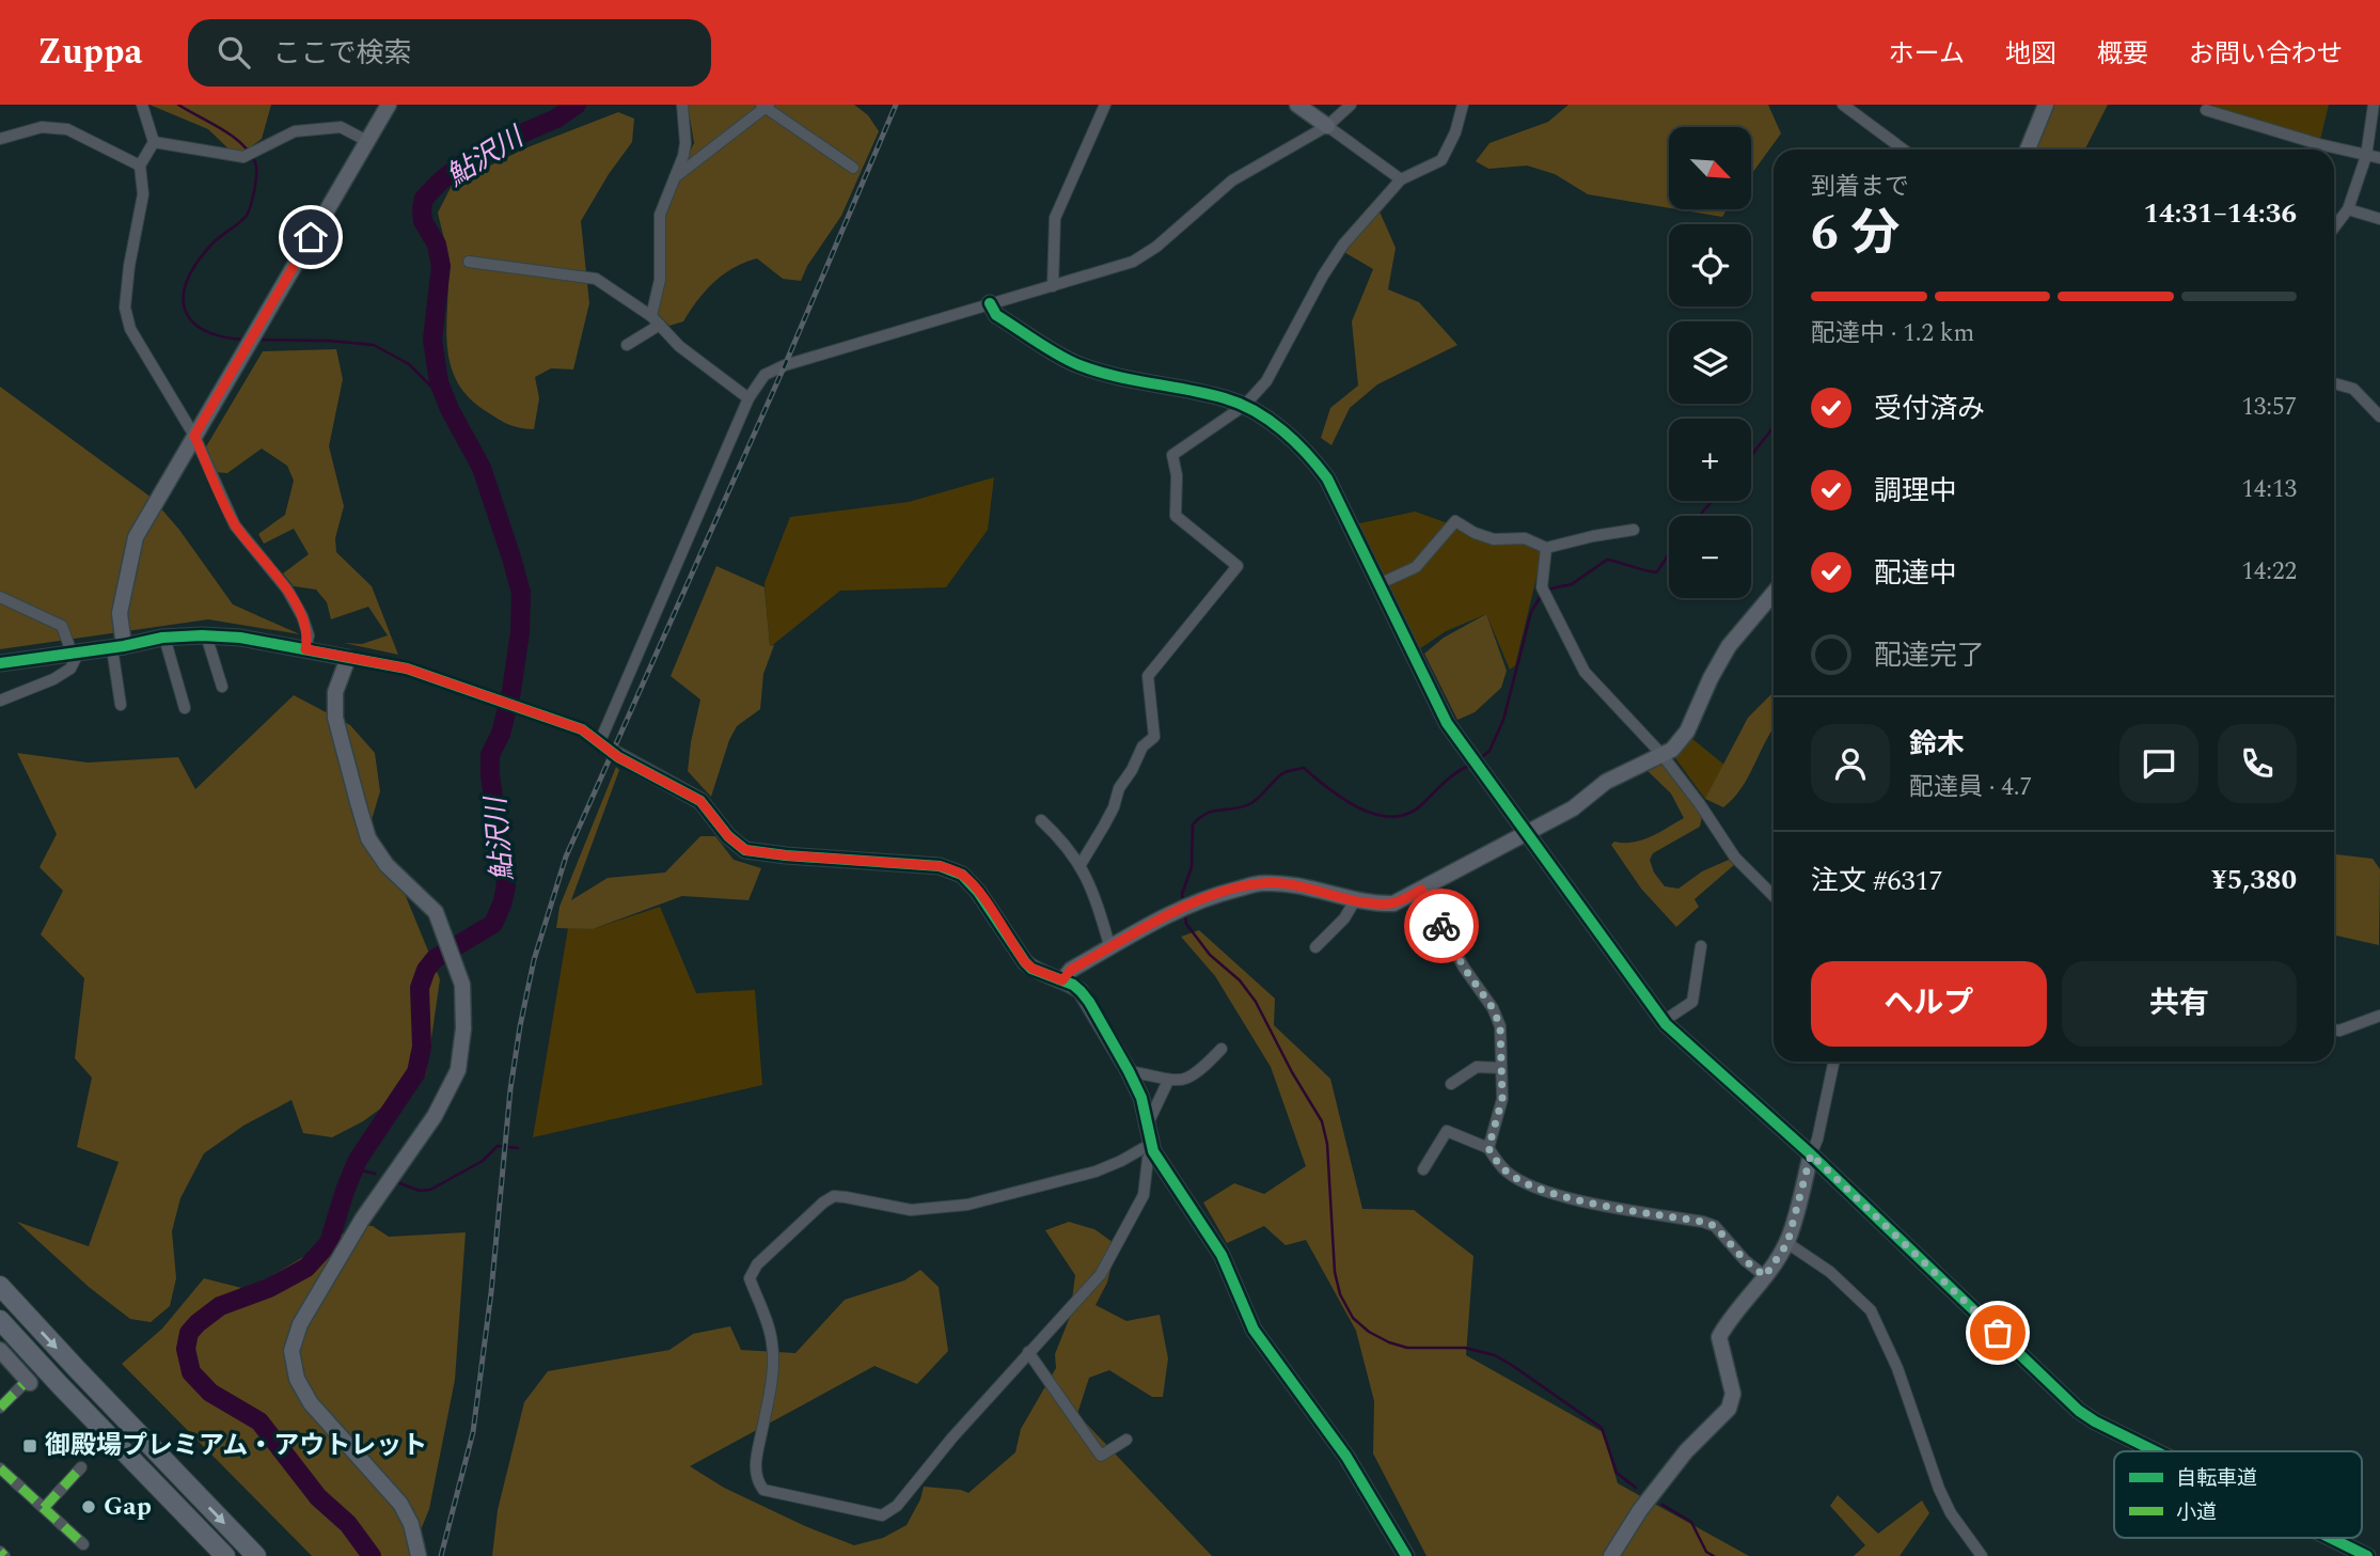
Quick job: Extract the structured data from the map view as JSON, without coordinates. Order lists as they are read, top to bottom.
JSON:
{
  "water": ["鮎沢川"],
  "places": {
    "transit": ["御殿場プレミアム・アウトレット"],
    "other": ["Gap"]
  },
  "legend": ["自転車道", "小道"],
  "north": "bottom right",
  "page": {
    "header": "Zuppa",
    "search": "ここで検索",
    "nav": [
      "ホーム",
      "地図",
      "概要",
      "お問い合わせ"
    ],
    "map_buttons": ["+", "−"],
    "heading": ["6 分", "到着まで", "14:31–14:36"],
    "panel": [
      "鈴木",
      "配達員 · 4.7",
      "注文 #6317",
      "¥5,380"
    ],
    "bar": "配達中 · 1.2 km",
    "list": [
      ["受付済み", "13:57"],
      ["調理中", "14:13"],
      ["配達中", "14:22"],
      "配達完了"
    ],
    "buttons": ["ヘルプ", "共有"]
  }
}
